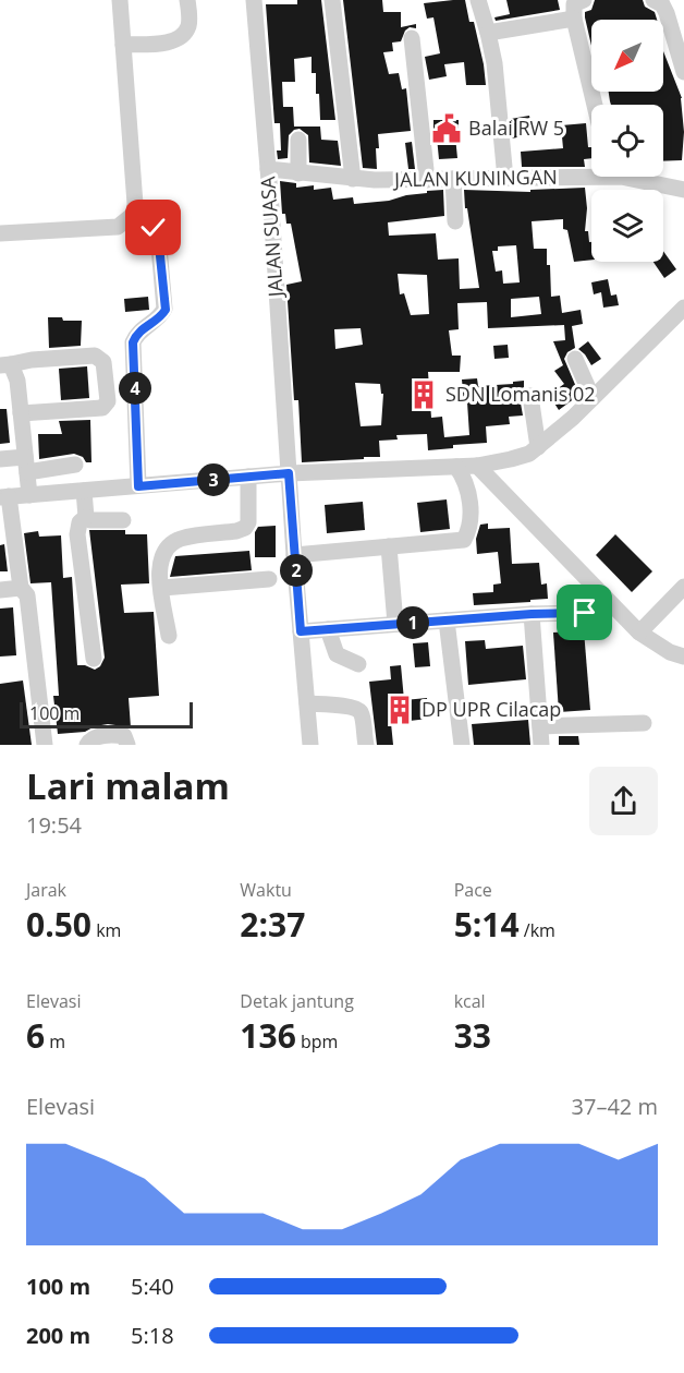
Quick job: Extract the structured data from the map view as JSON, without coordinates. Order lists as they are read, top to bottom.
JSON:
{
  "streets": {
    "street": ["JALAN KUNINGAN", "JALAN SUASA"]
  },
  "crossings": [
    ["JALAN KUNINGAN", "JALAN SUASA"]
  ],
  "places": {
    "public building": ["Balai RW 5"],
    "building": ["SDN Lomanis 02", "DP UPR Cilacap"]
  },
  "scale_bar": "100 m",
  "north": "bottom left",
  "page": {
    "pins": [
      "4",
      "3",
      "2",
      "1"
    ],
    "scale": "100 m",
    "heading": ["Lari malam", "19:54"],
    "stats": [
      ["Jarak", "0.50 km"],
      ["Waktu", "2:37"],
      ["Pace", "5:14 /km"],
      ["Elevasi", "6 m"],
      ["Detak jantung", "136 bpm"],
      ["kcal", "33"]
    ],
    "chart": ["Elevasi", "37–42 m"],
    "list": [
      {
        "name": "100 m",
        "note": "5:40"
      },
      {
        "name": "200 m",
        "note": "5:18"
      }
    ]
  }
}
